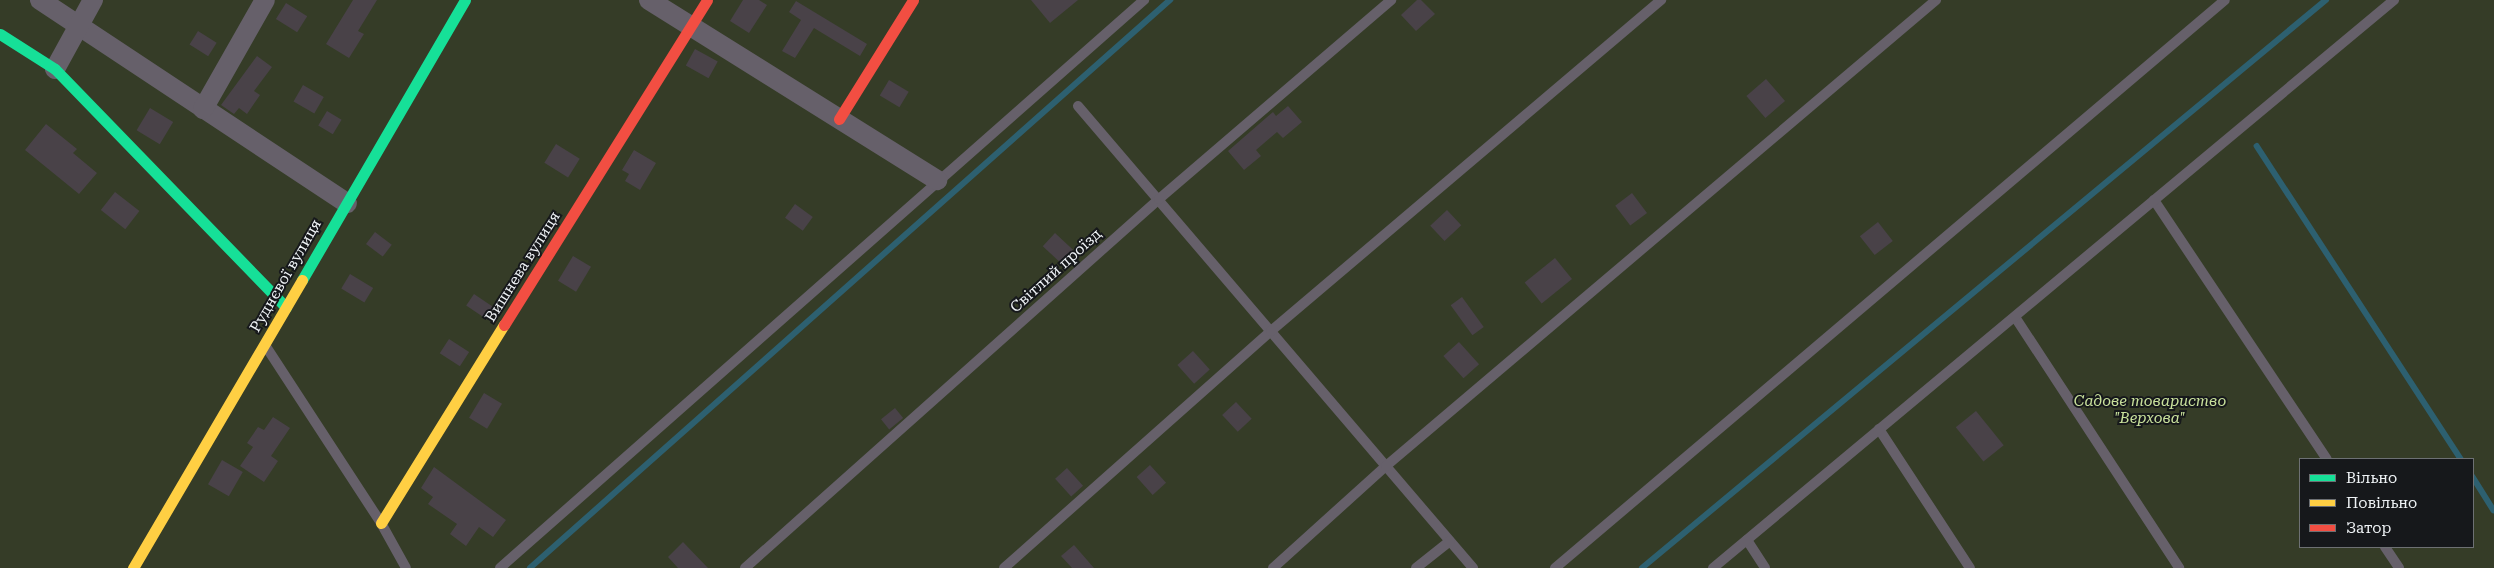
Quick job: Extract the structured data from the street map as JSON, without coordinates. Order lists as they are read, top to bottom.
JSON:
{
  "streets": {
    "street": ["Вишнева вулиця", "Руднєвої вулиця"],
    "lane": ["Світлий проїзд"]
  },
  "parks": ["Садове товариство \"Верхова\""],
  "legend": ["Вільно", "Повільно", "Затор"]
}
